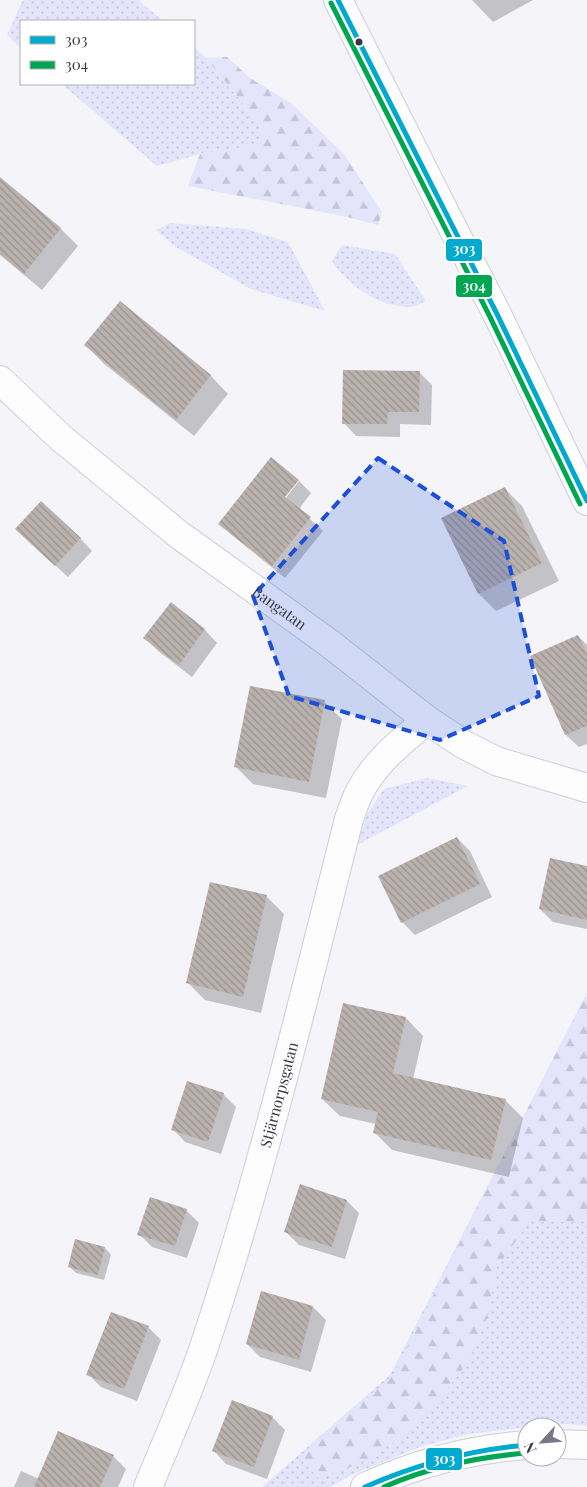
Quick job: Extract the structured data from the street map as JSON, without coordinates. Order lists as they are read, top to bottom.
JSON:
{
  "streets": {
    "street": ["Bangatan", "Stjärnorpsgatan"]
  },
  "crossings": [
    ["Bangatan", "Stjärnorpsgatan"]
  ],
  "lines": ["transit line 303", "transit line 304"],
  "legend": ["303", "304"],
  "north": "bottom left"
}
